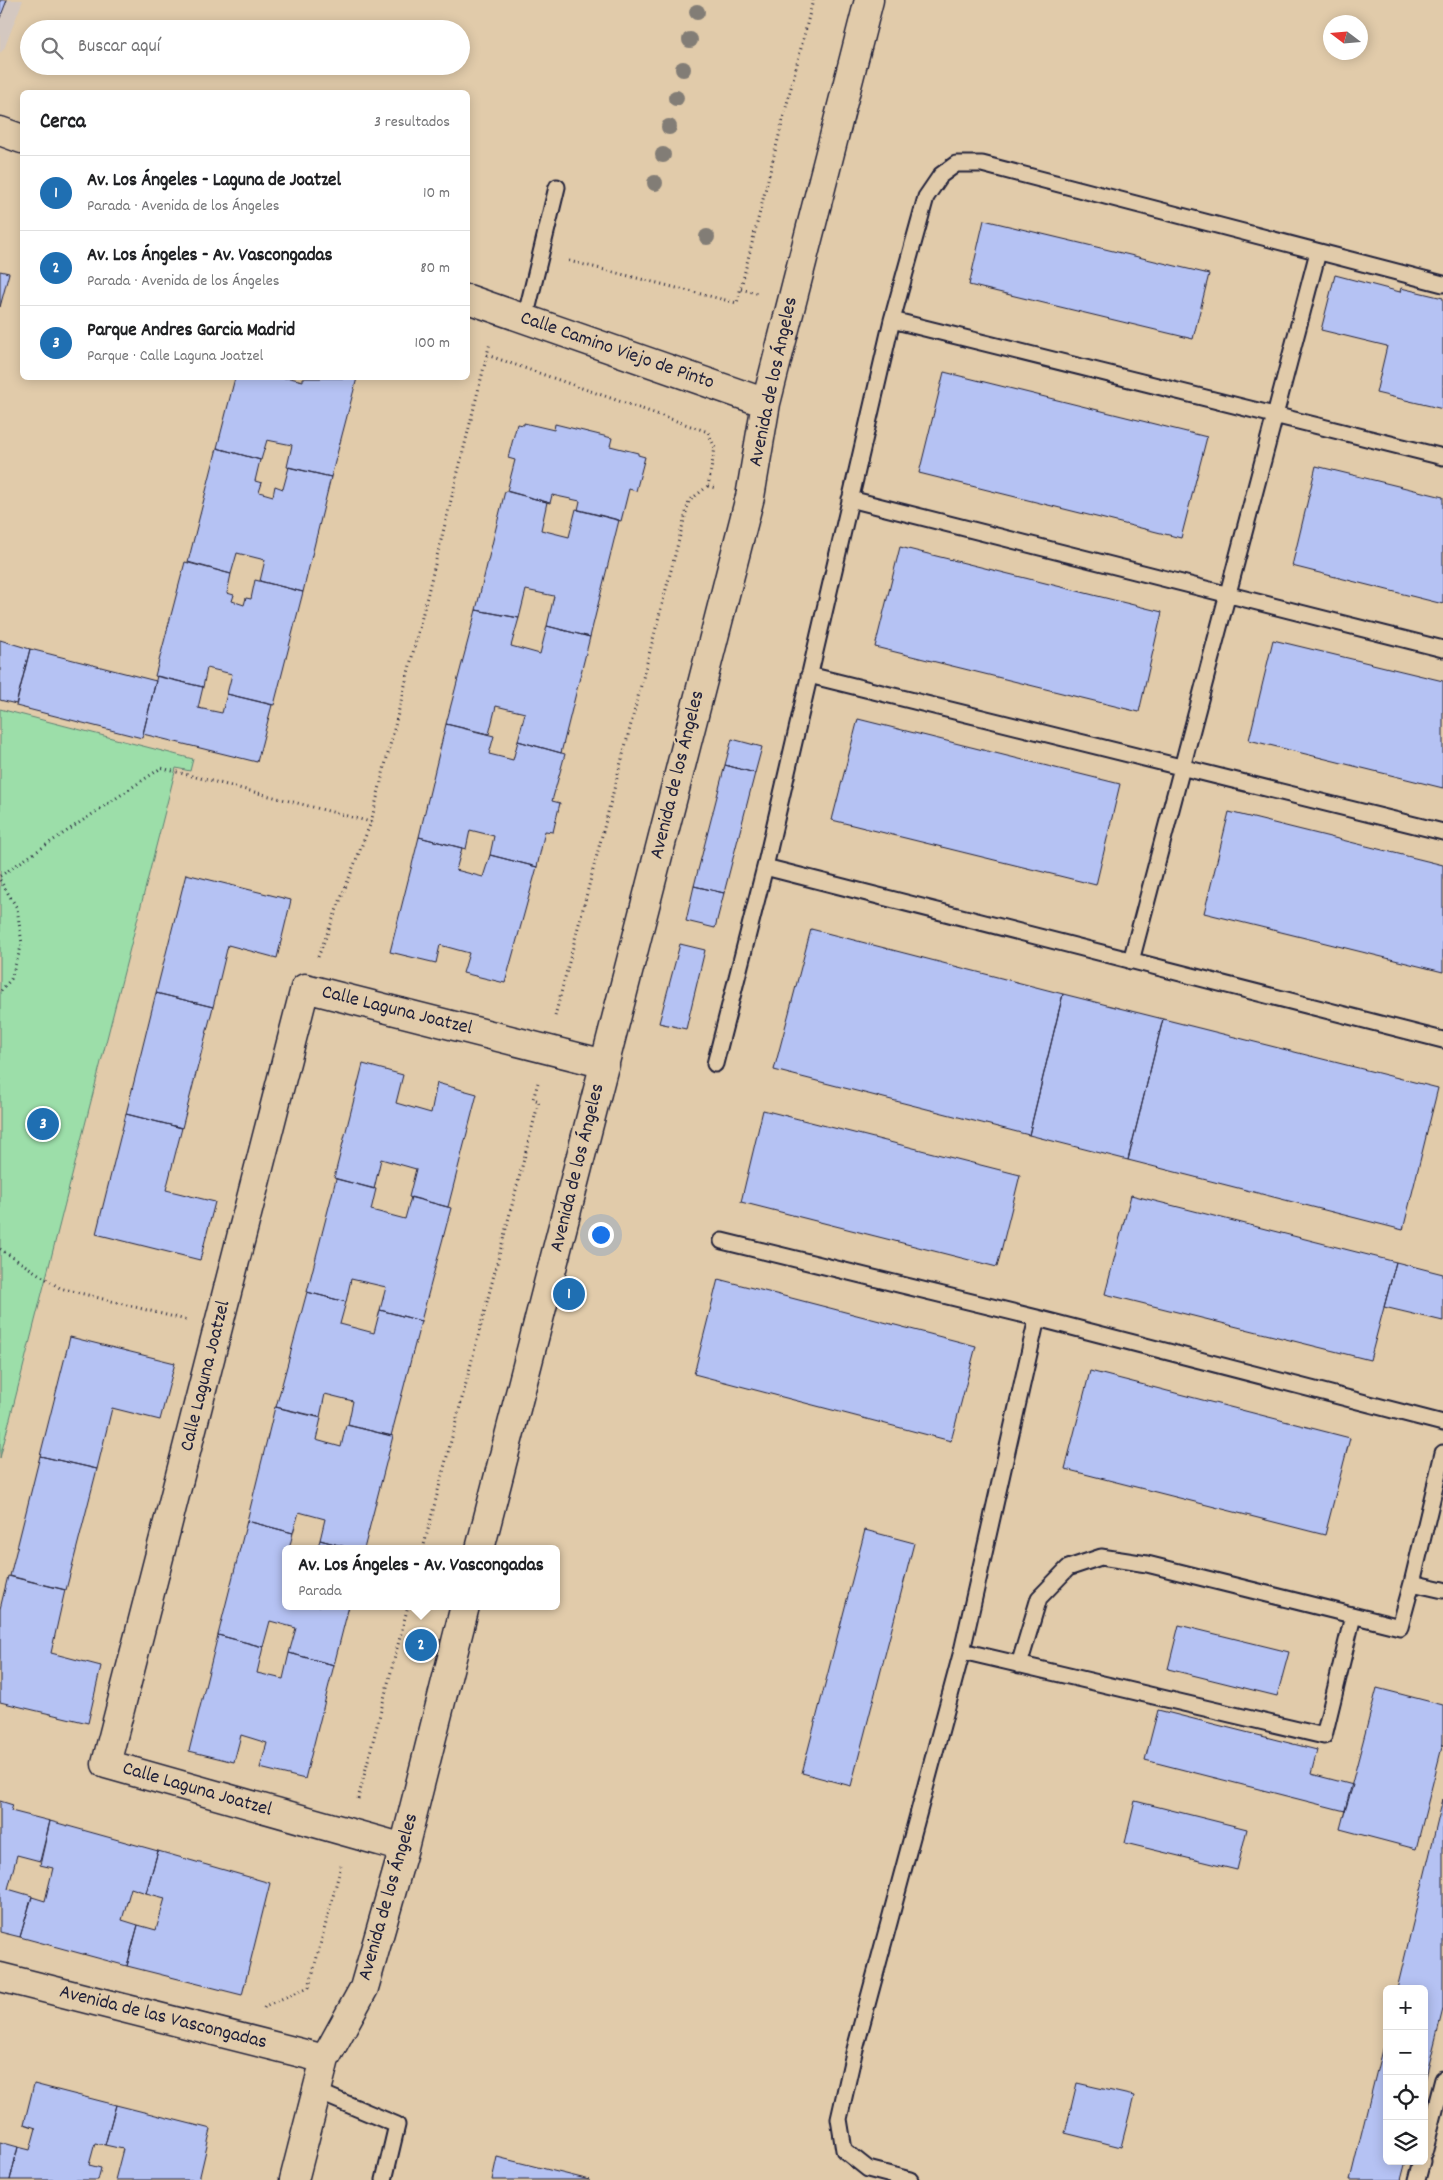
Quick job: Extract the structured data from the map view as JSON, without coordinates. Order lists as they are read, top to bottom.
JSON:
{
  "streets": {
    "street": [
      "Calle Camino Viejo de Pinto",
      "Avenida de los Ángeles",
      "Calle Laguna Joatzel",
      "Avenida de las Vascongadas"
    ]
  },
  "crossings": [
    ["Calle Camino Viejo de Pinto", "Avenida de los Ángeles"],
    ["Avenida de los Ángeles", "Calle Laguna Joatzel"],
    ["Avenida de los Ángeles", "Avenida de las Vascongadas"]
  ],
  "north": "left",
  "page": {
    "search": "Buscar aquí",
    "heading": ["Cerca", "3 resultados"],
    "list": [
      {
        "mark": "1",
        "name": "Av. Los Ángeles - Laguna de Joatzel",
        "note": "Parada · Avenida de los Ángeles",
        "value": "10 m"
      },
      {
        "mark": "2",
        "name": "Av. Los Ángeles - Av. Vascongadas",
        "note": "Parada · Avenida de los Ángeles",
        "value": "80 m"
      },
      {
        "mark": "3",
        "name": "Parque Andres Garcia Madrid",
        "note": "Parque · Calle Laguna Joatzel",
        "value": "100 m"
      }
    ],
    "pins": ["3", "1", "2"],
    "popup": ["Av. Los Ángeles - Av. Vascongadas", "Parada"],
    "map_buttons": ["+", "−"]
  }
}
